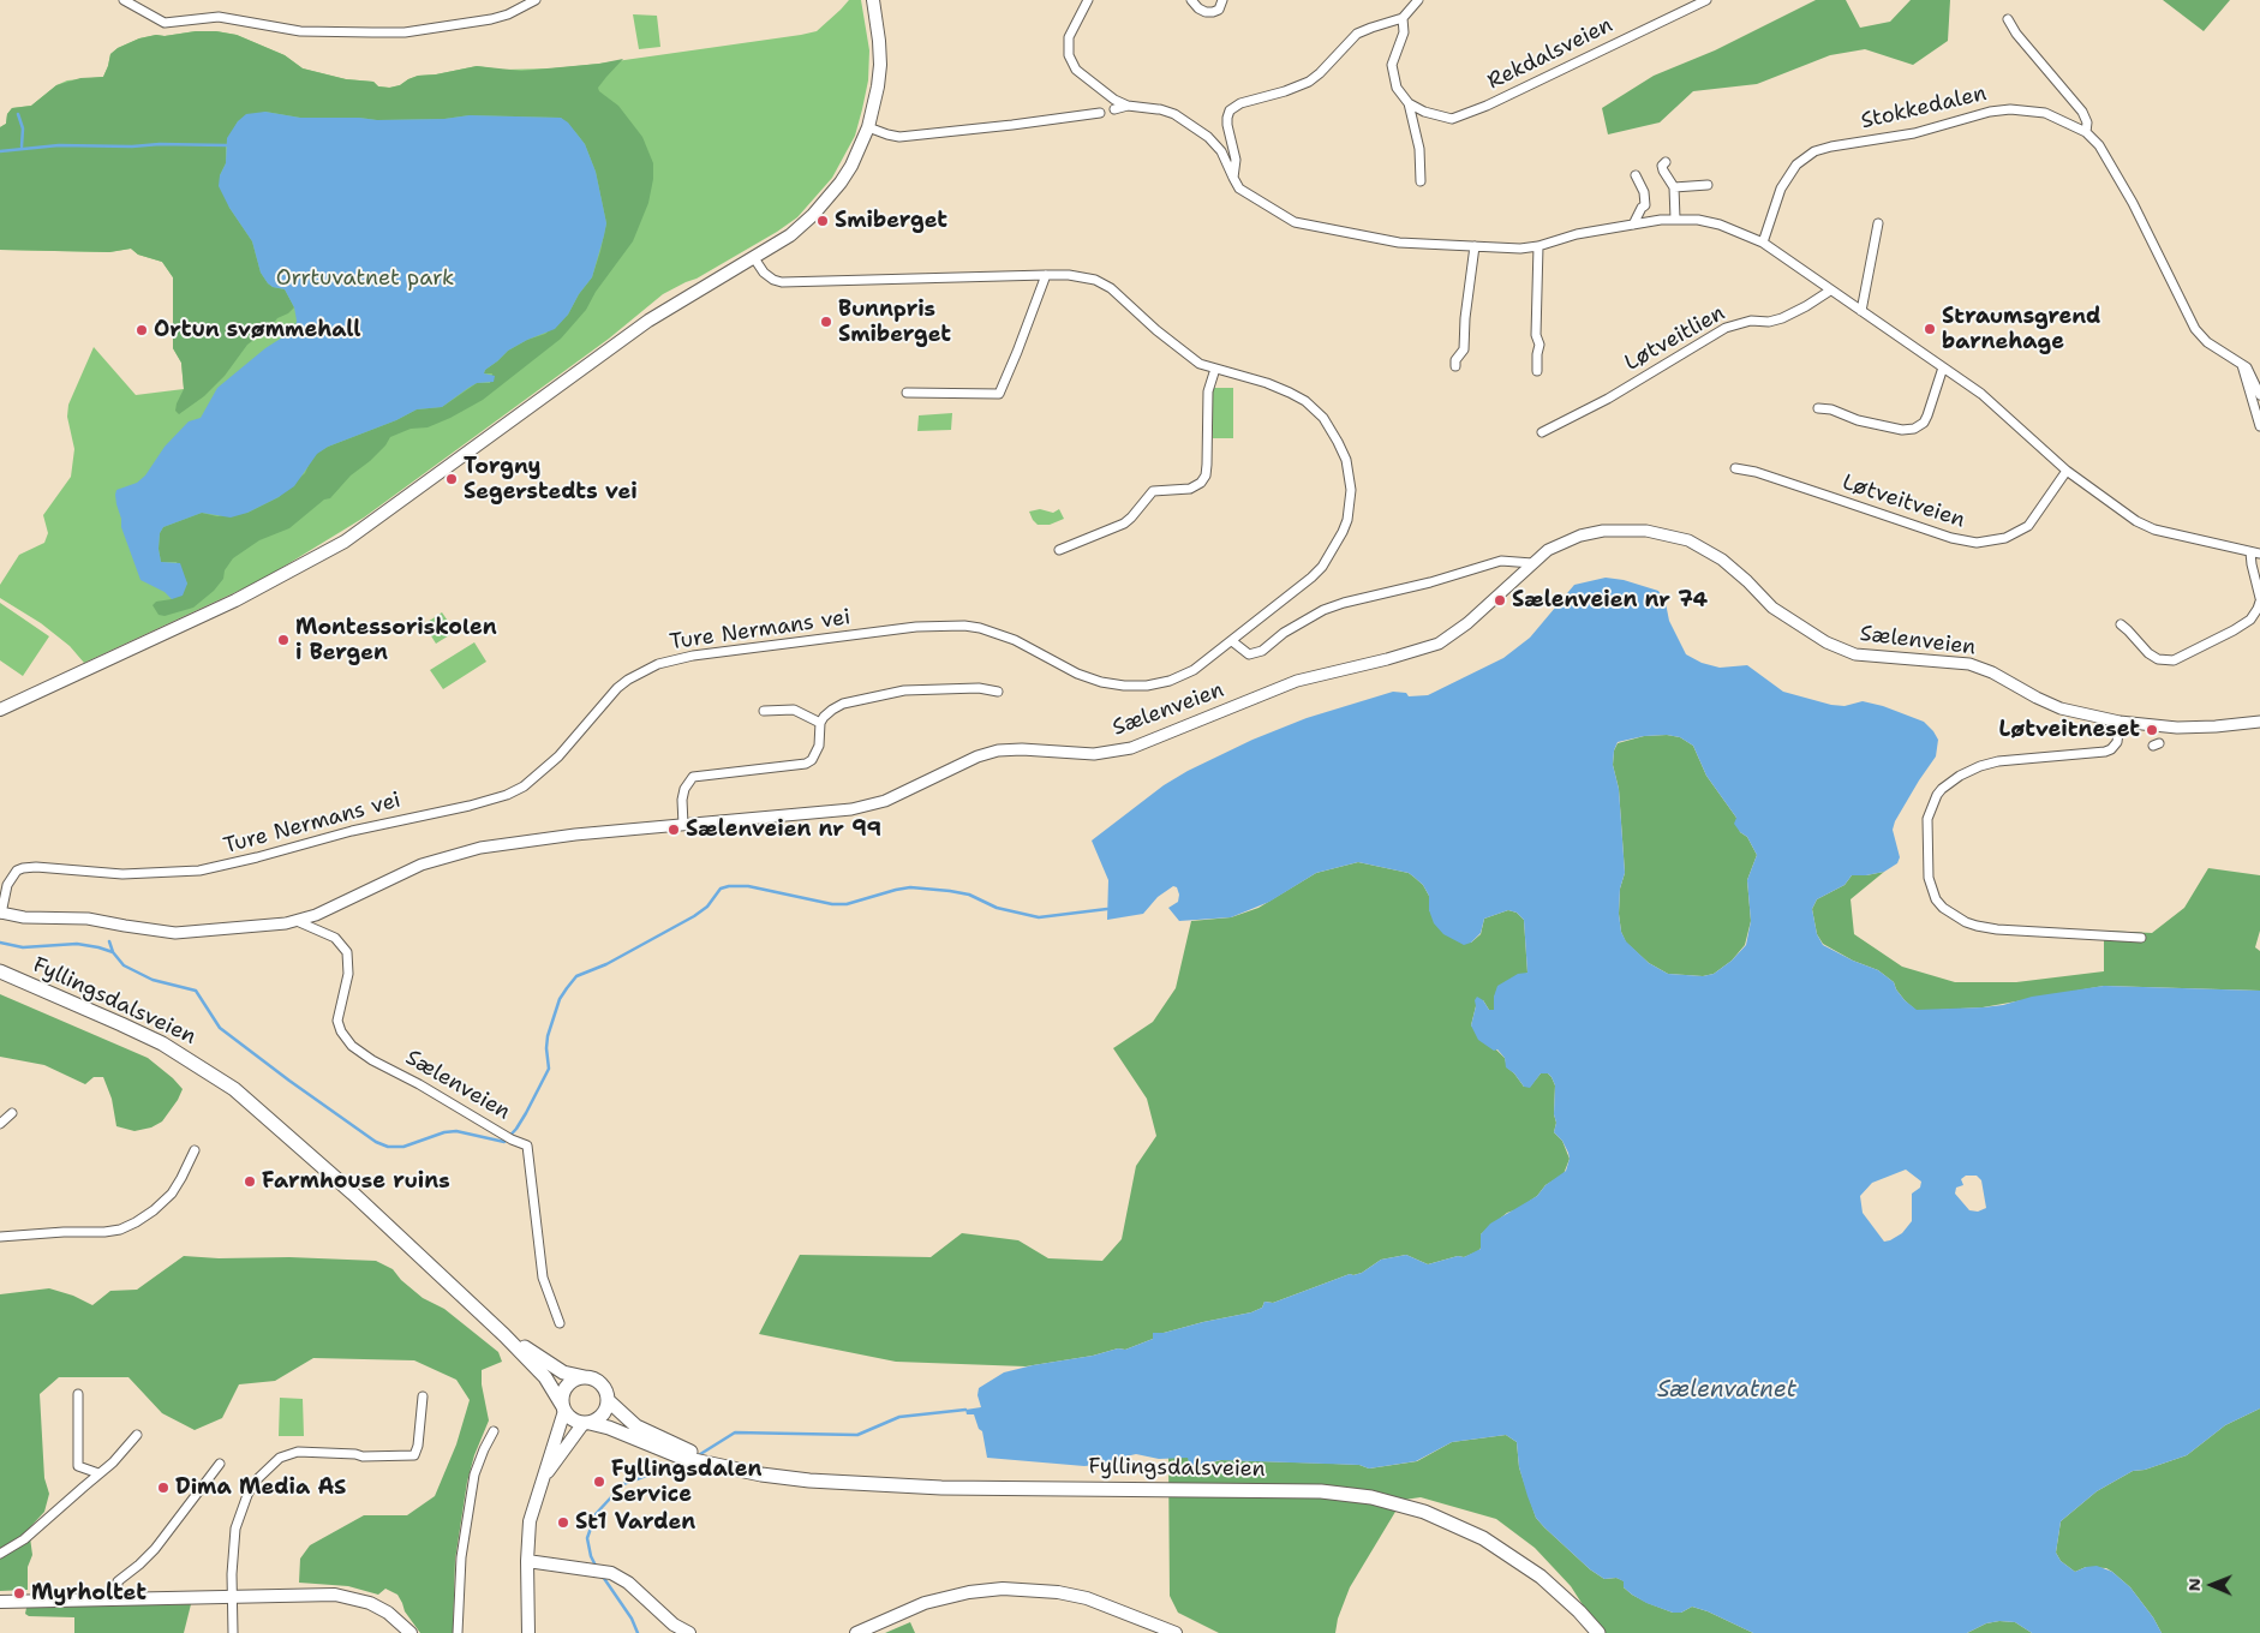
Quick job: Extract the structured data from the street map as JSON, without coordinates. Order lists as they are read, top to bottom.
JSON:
{
  "streets": {
    "main road": ["Fyllingsdalsveien"],
    "street": [
      "Rekdalsveien",
      "Stokkedalen",
      "Løtveitlien",
      "Løtveitveien",
      "Ture Nermans vei",
      "Sælenveien"
    ]
  },
  "crossings": [
    ["Ture Nermans vei", "Sælenveien"]
  ],
  "water": ["Sælenvatnet"],
  "parks": ["Orrtuvatnet park"],
  "places": [
    "Smiberget",
    "Bunnpris Smiberget",
    "Straumsgrend barnehage",
    "Ortun svømmehall",
    "Torgny Segerstedts vei",
    "Sælenveien nr 74",
    "Montessoriskolen i Bergen",
    "Løtveitneset",
    "Sælenveien nr 99",
    "Farmhouse ruins",
    "Fyllingsdalen Service",
    "Dima Media AS",
    "St1 Varden",
    "Myrholtet"
  ],
  "north": "left"
}
